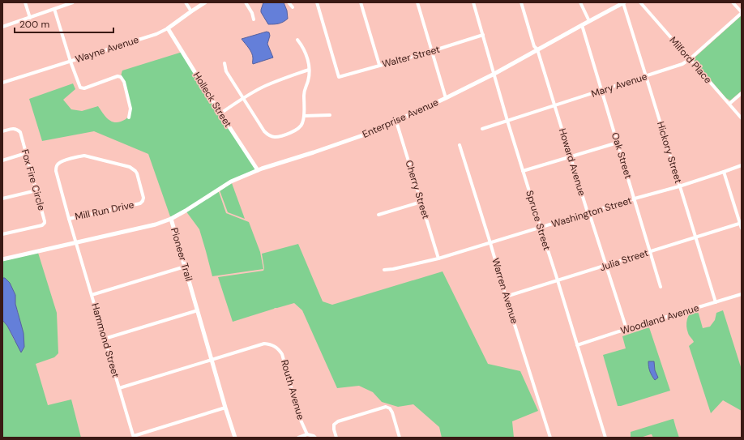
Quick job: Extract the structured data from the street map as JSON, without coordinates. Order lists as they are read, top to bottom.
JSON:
{
  "streets": {
    "street": [
      "Wayne Avenue",
      "Walter Street",
      "Milford Place",
      "Mary Avenue",
      "Holleck Street",
      "Enterprise Avenue",
      "Hickory Street",
      "Oak Street",
      "Howard Avenue",
      "Fox Fire Circle",
      "Cherry Street",
      "Mill Run Drive",
      "Washington Street",
      "Spruce Street",
      "Pioneer Trail",
      "Julia Street",
      "Warren Avenue",
      "Woodland Avenue",
      "Hammond Street",
      "Routh Avenue"
    ]
  },
  "crossings": [
    ["Wayne Avenue", "Holleck Street"],
    ["Walter Street", "Spruce Street"],
    ["Milford Place", "Mary Avenue"],
    ["Mary Avenue", "Hickory Street"],
    ["Mary Avenue", "Oak Street"],
    ["Mary Avenue", "Howard Avenue"],
    ["Mary Avenue", "Spruce Street"],
    ["Holleck Street", "Enterprise Avenue"],
    ["Enterprise Avenue", "Hickory Street"],
    ["Enterprise Avenue", "Oak Street"],
    ["Enterprise Avenue", "Howard Avenue"],
    ["Enterprise Avenue", "Cherry Street"],
    ["Enterprise Avenue", "Spruce Street"],
    ["Enterprise Avenue", "Pioneer Trail"],
    ["Hickory Street", "Washington Street"],
    ["Hickory Street", "Julia Street"],
    ["Hickory Street", "Woodland Avenue"],
    ["Oak Street", "Washington Street"],
    ["Oak Street", "Julia Street"],
    ["Howard Avenue", "Washington Street"],
    ["Howard Avenue", "Julia Street"],
    ["Howard Avenue", "Woodland Avenue"],
    ["Cherry Street", "Washington Street"],
    ["Mill Run Drive", "Pioneer Trail"],
    ["Mill Run Drive", "Hammond Street"],
    ["Washington Street", "Spruce Street"],
    ["Washington Street", "Warren Avenue"],
    ["Spruce Street", "Julia Street"],
    ["Spruce Street", "Woodland Avenue"],
    ["Pioneer Trail", "Hammond Street"],
    ["Pioneer Trail", "Routh Avenue"],
    ["Julia Street", "Warren Avenue"]
  ],
  "scale_bar": "200 m"
}
